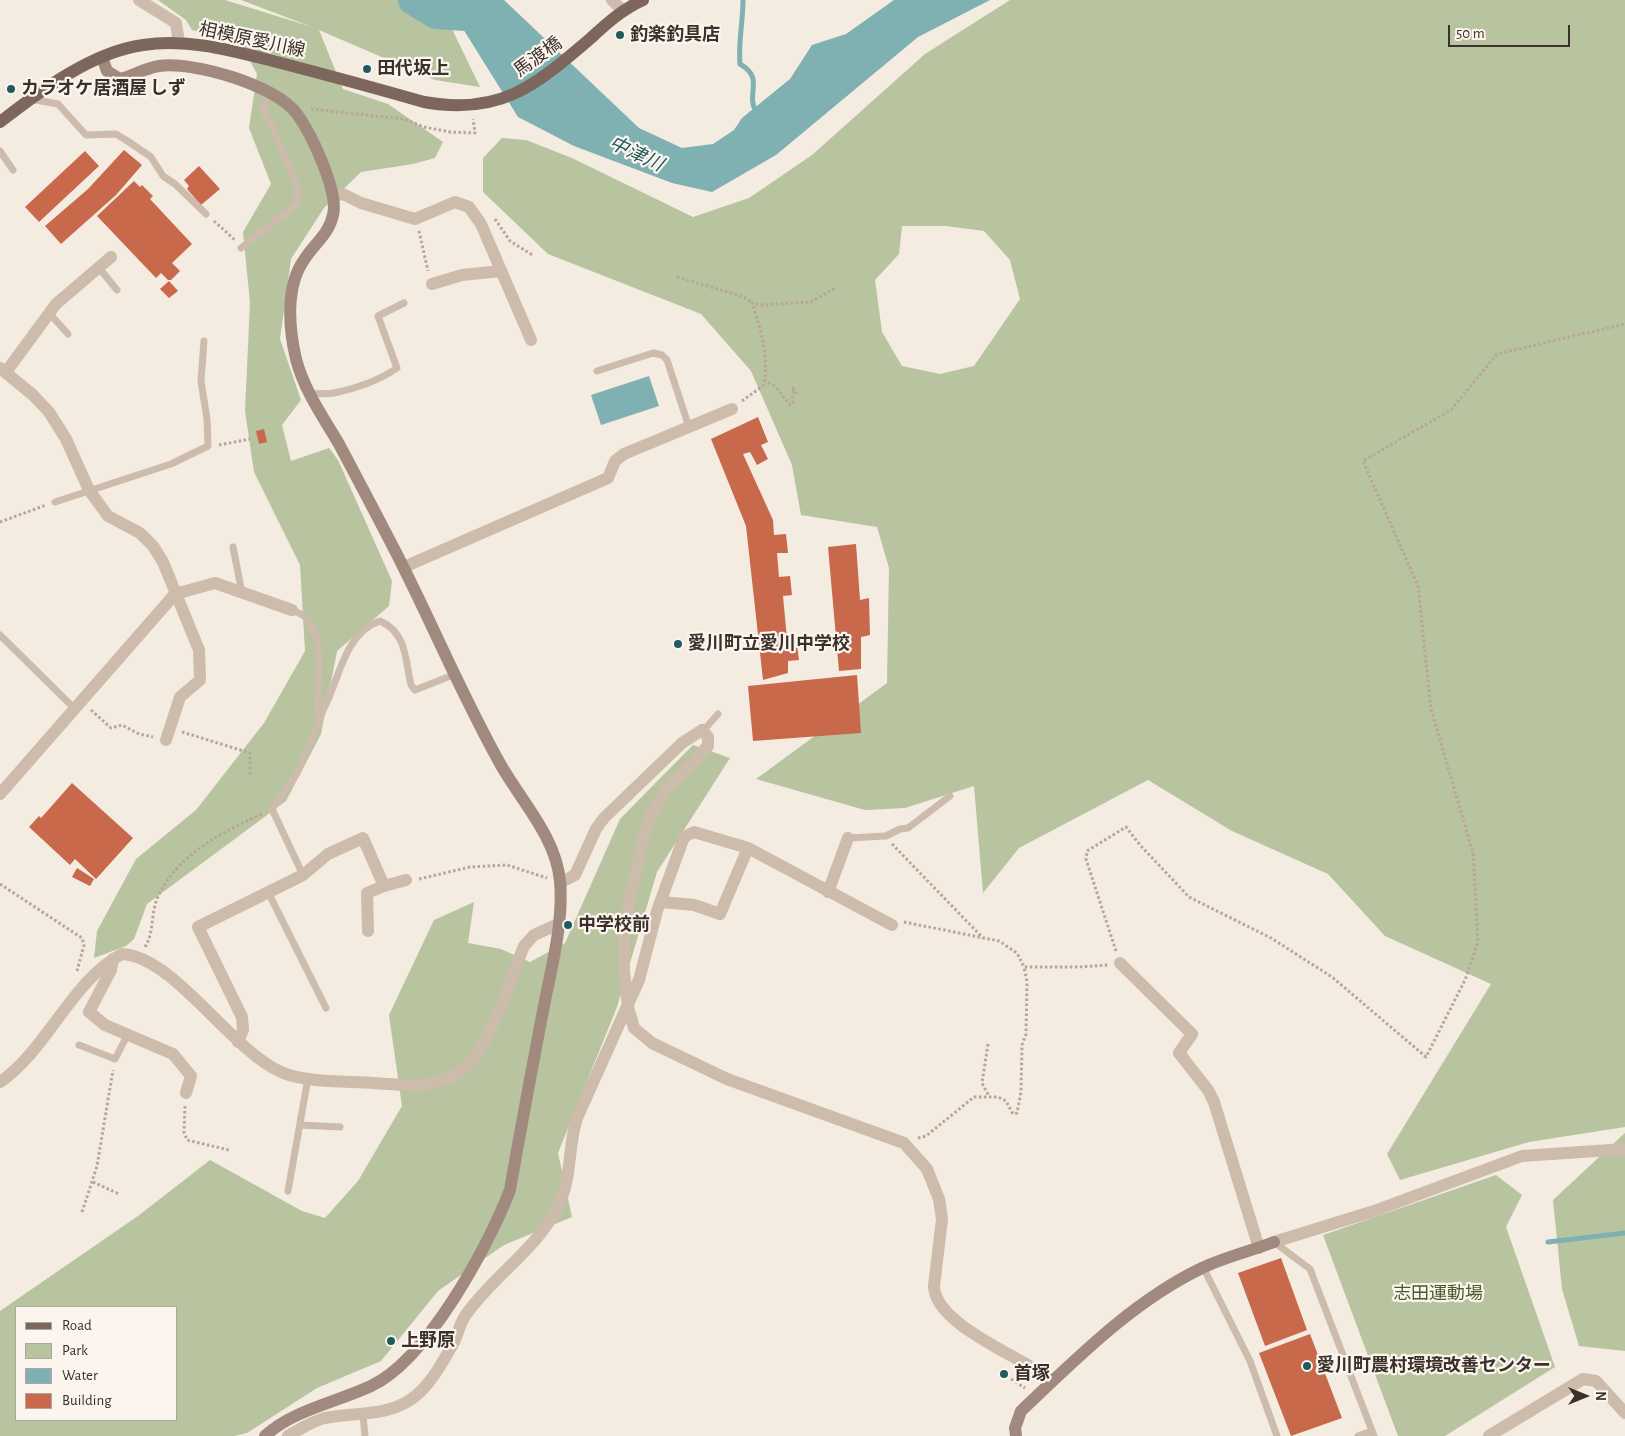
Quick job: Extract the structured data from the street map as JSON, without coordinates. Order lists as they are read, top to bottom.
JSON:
{
  "streets": {
    "main road": ["相模原愛川線", "馬渡橋"]
  },
  "crossings": [
    ["相模原愛川線", "馬渡橋"]
  ],
  "water": ["中津川"],
  "parks": ["志田運動場"],
  "places": [
    "釣楽釣具店",
    "田代坂上",
    "カラオケ居酒屋 しず",
    "愛川町立愛川中学校",
    "中学校前",
    "上野原",
    "愛川町農村環境改善センター",
    "首塚"
  ],
  "legend": [
    "Road",
    "Park",
    "Water",
    "Building"
  ],
  "scale_bar": "50 m",
  "north": "right"
}
